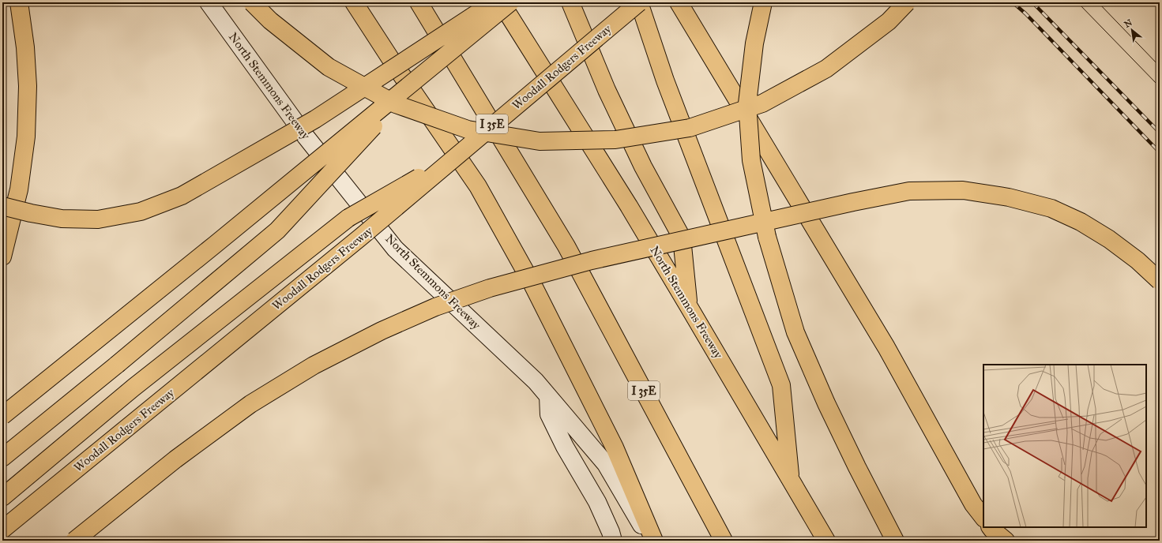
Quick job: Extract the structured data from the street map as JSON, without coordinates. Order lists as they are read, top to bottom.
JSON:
{
  "streets": {
    "highway": ["Woodall Rodgers Freeway", "North Stemmons Freeway", "I 35E"]
  },
  "north": "top left"
}
